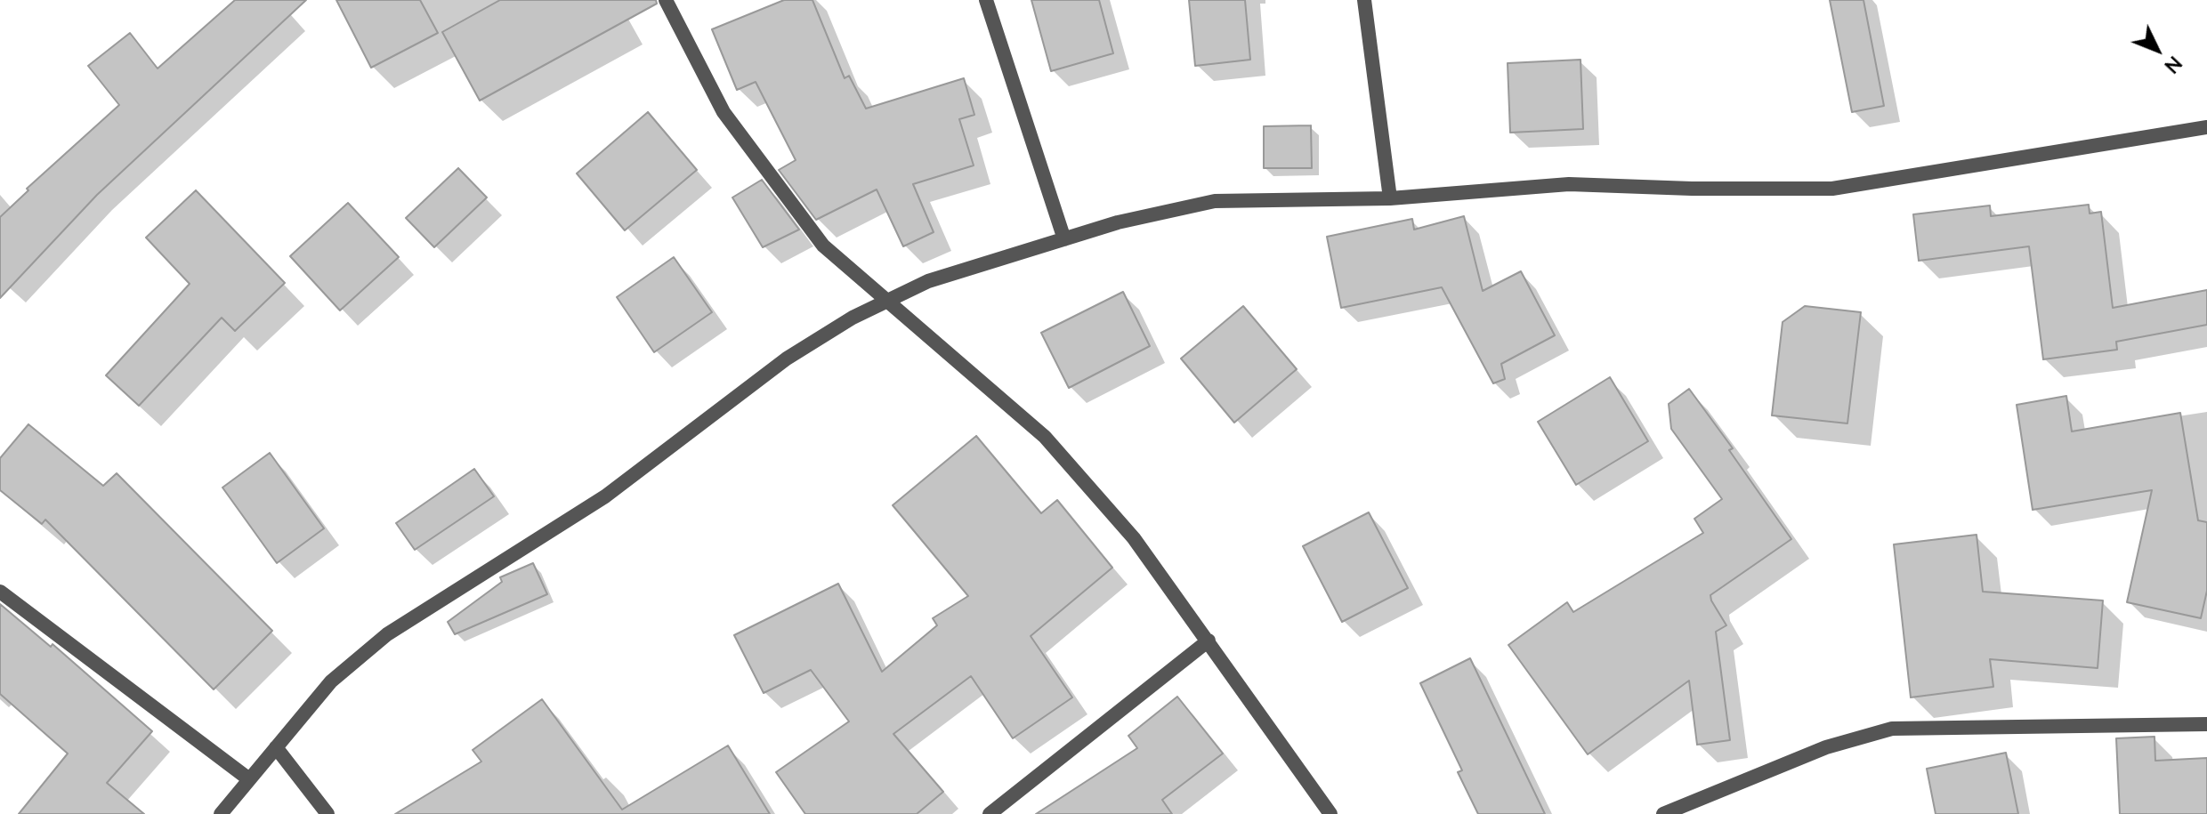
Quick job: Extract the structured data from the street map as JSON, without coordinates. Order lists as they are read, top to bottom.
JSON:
{
  "north": "bottom right"
}
